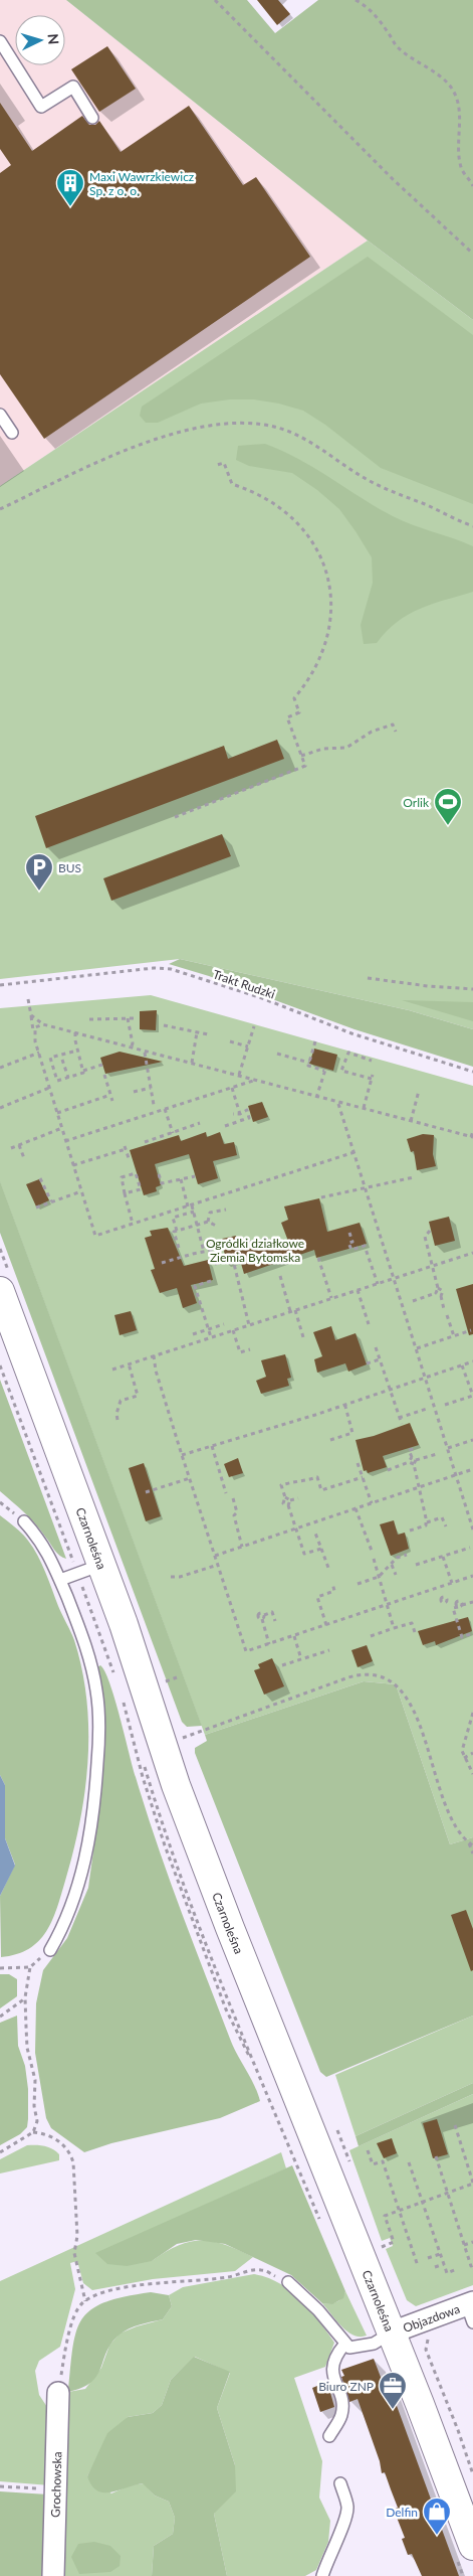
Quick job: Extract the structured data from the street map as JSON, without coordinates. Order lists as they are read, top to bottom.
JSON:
{
  "streets": {
    "street": ["Czarnoleśna", "Objazdowa", "Grochowska"],
    "path": ["Trakt Rudzki"]
  },
  "crossings": [
    ["Czarnoleśna", "Objazdowa"]
  ],
  "parks": ["Ogródki działkowe Ziemia Bytomska"],
  "places": {
    "building": ["Maxi Wawrzkiewicz Sp. z o. o."],
    "sports": ["Orlik"],
    "parking": ["BUS"],
    "office": ["Biuro ZNP"],
    "shop": ["Delfin"]
  },
  "north": "right"
}
